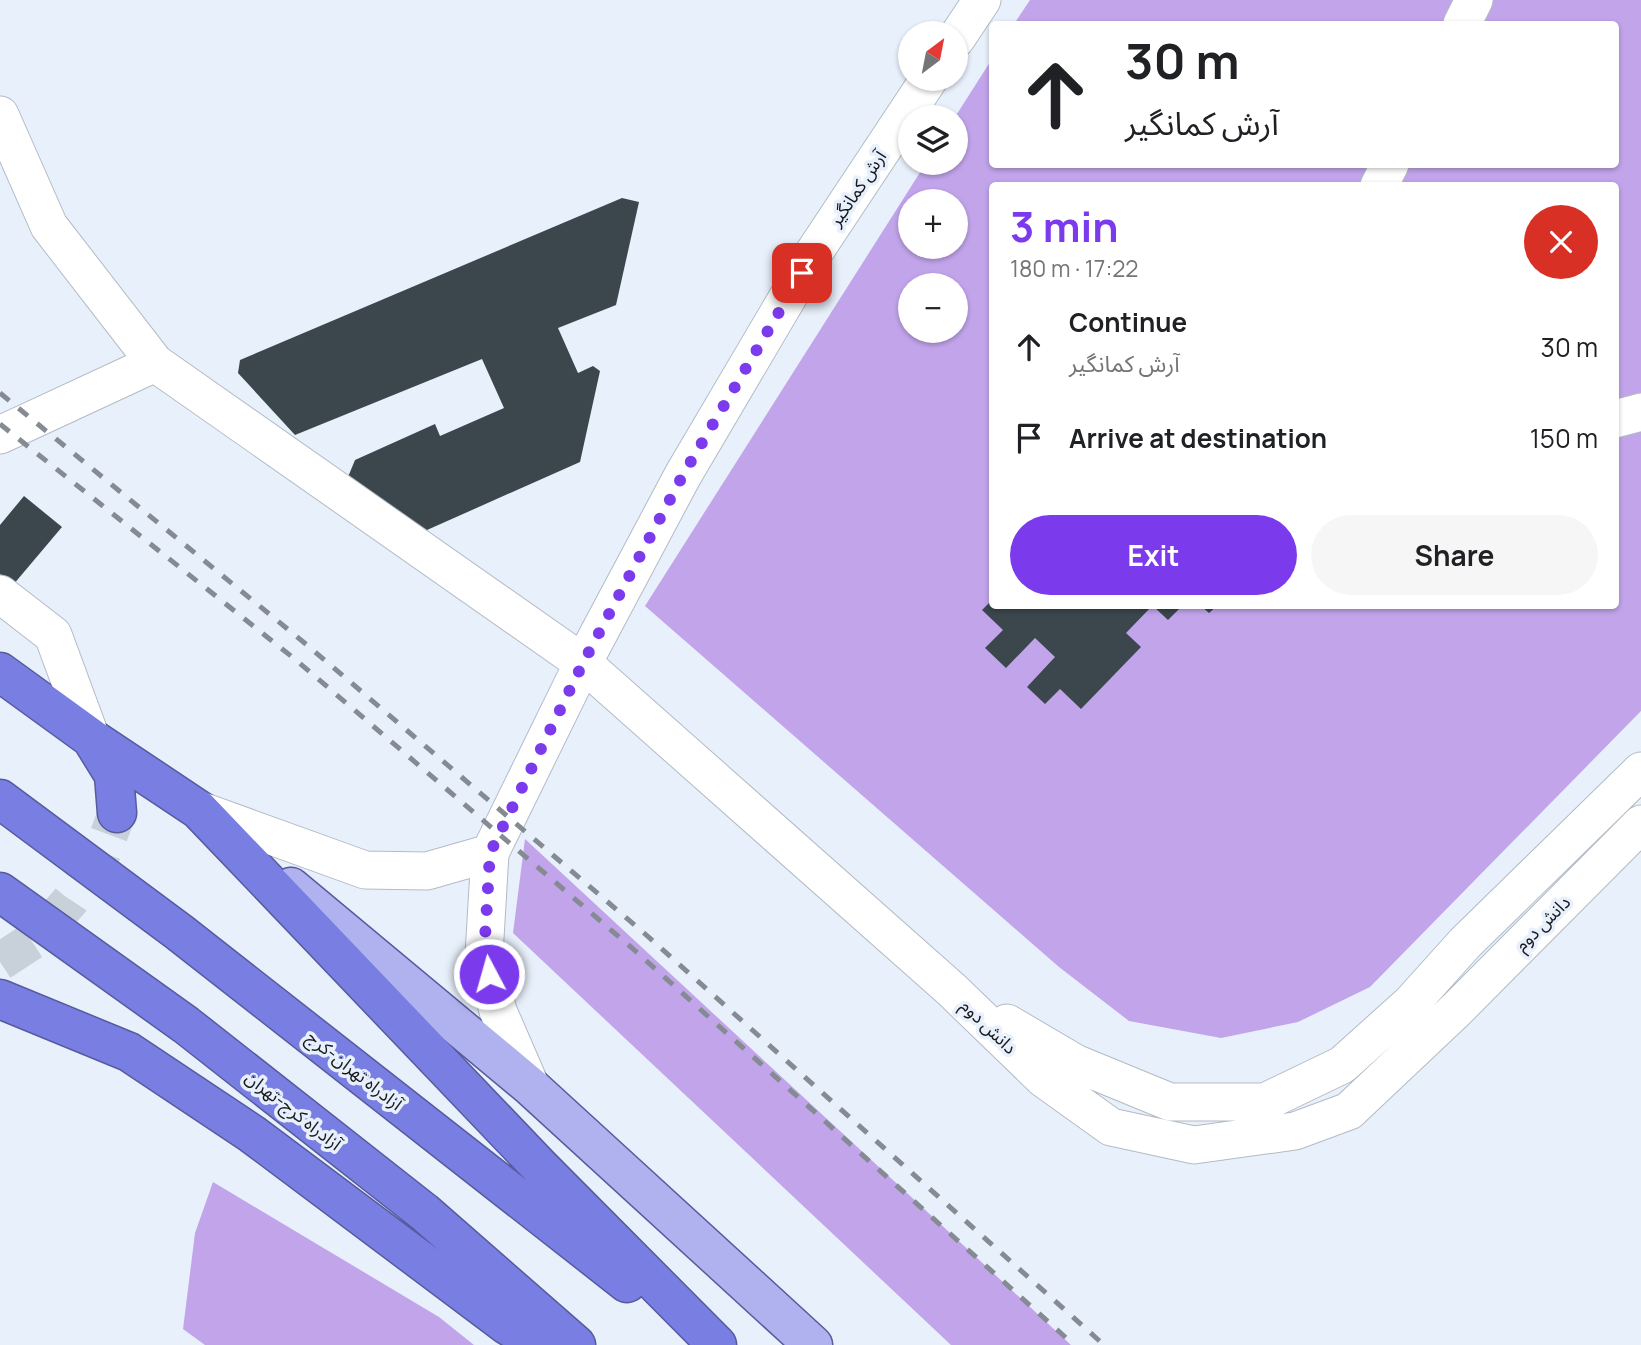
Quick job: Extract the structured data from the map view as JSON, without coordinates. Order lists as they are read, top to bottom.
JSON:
{
  "streets": {
    "highway": ["آزادراه تهران-کرج", "آزادراه کرج-تهران"],
    "street": ["آرش کمانگیر", "دانش دوم"]
  },
  "north": "top right",
  "page": {
    "map_buttons": ["+", "−"],
    "turn": ["30 m", "آرش کمانگیر"],
    "heading": ["3 min", "180 m · 17:22"],
    "list": [
      {
        "name": "Continue",
        "note": "آرش کمانگیر",
        "value": "30 m"
      },
      {
        "name": "Arrive at destination",
        "value": "150 m"
      }
    ],
    "buttons": ["Exit", "Share"]
  }
}
